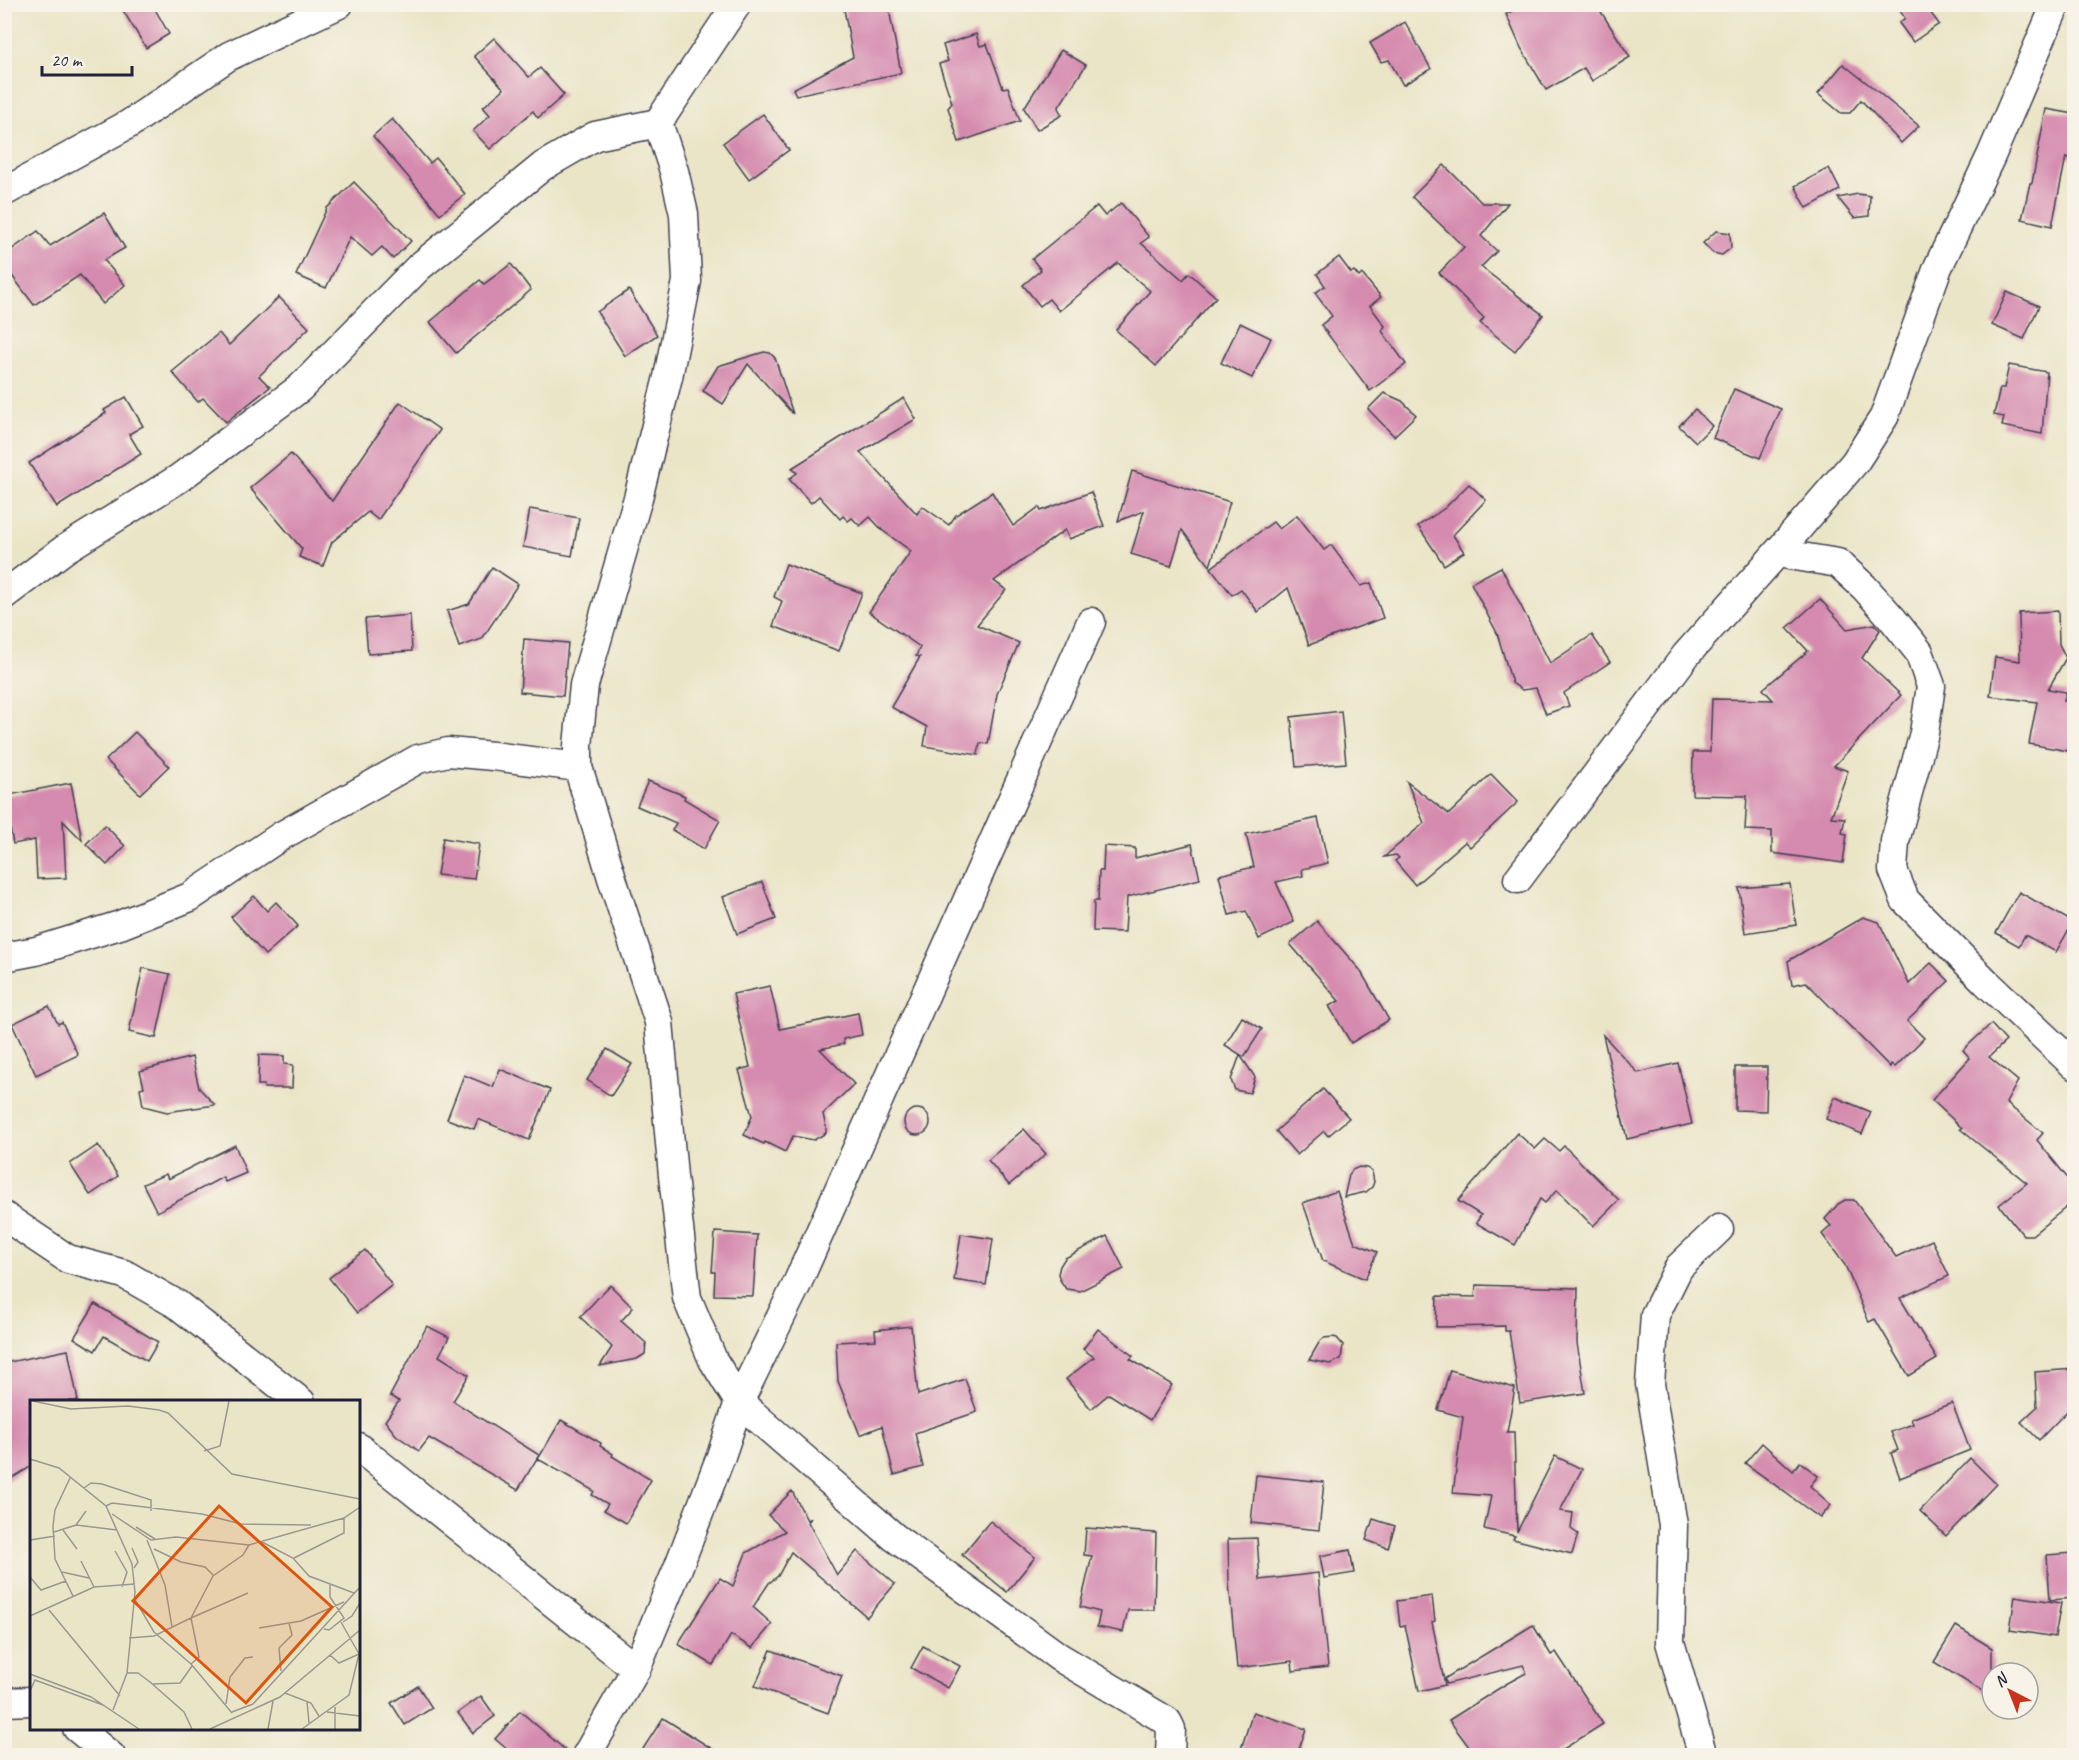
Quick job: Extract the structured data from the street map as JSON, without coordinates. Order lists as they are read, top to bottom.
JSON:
{
  "scale_bar": "20 m",
  "north": "top left"
}
